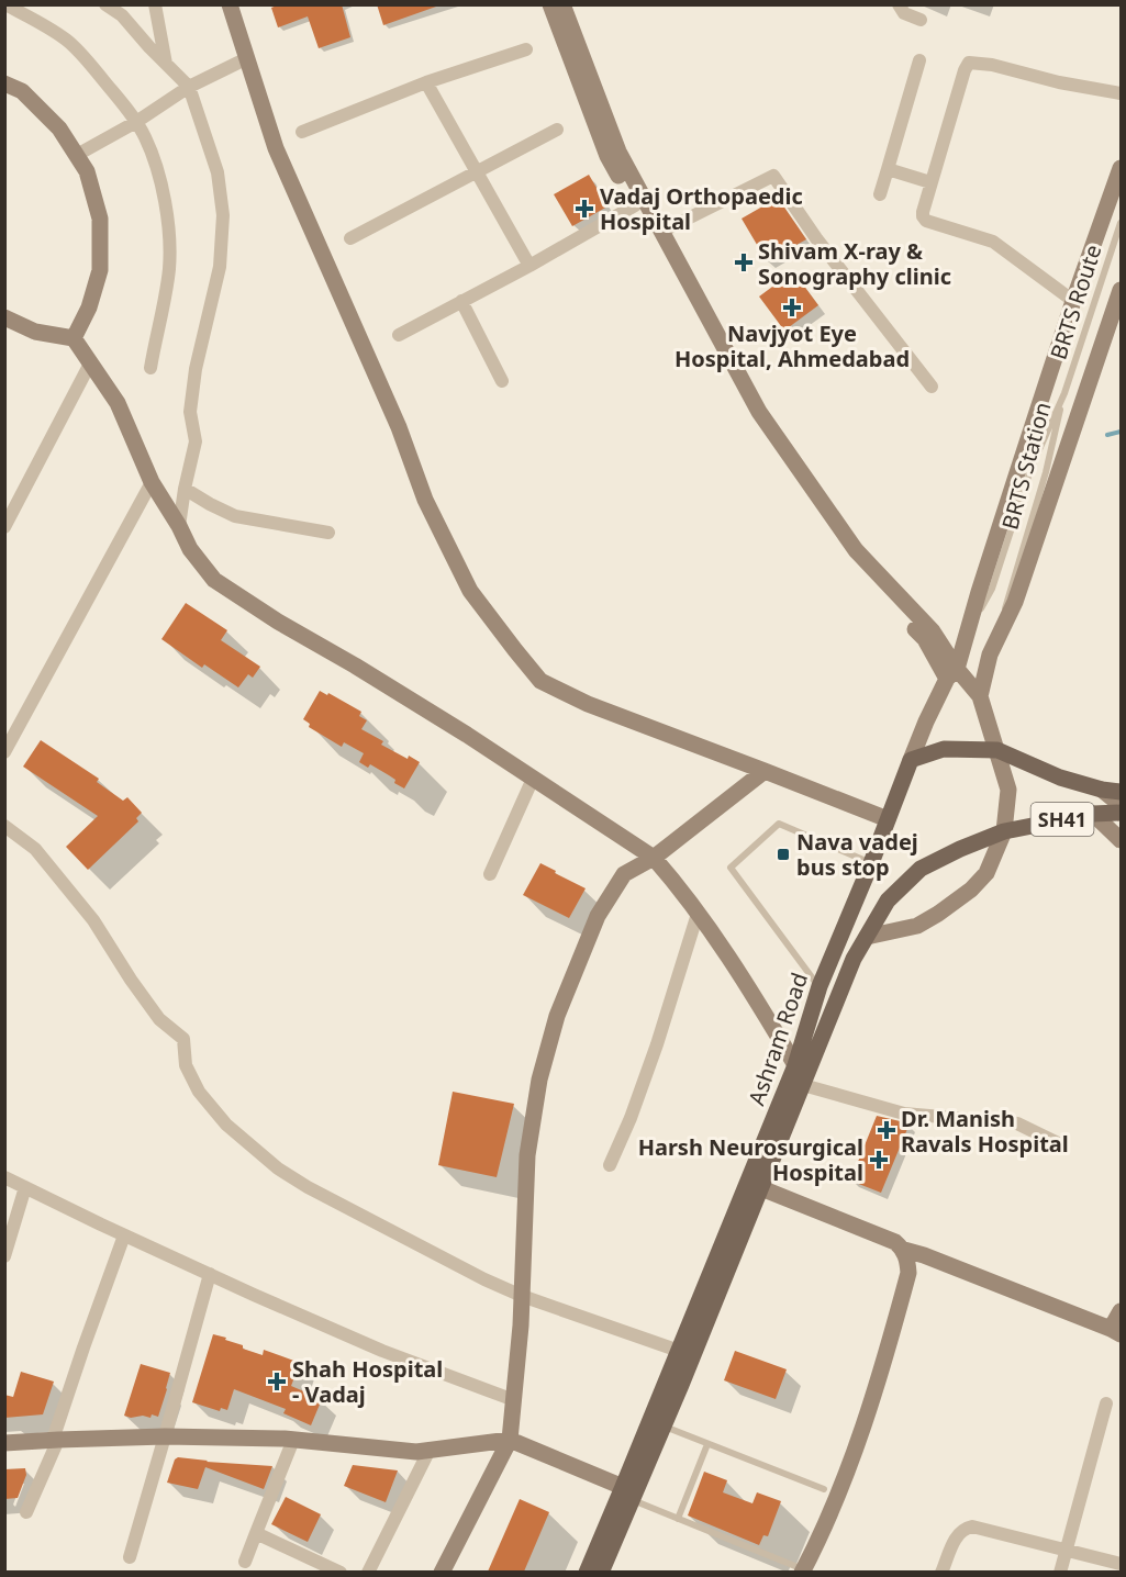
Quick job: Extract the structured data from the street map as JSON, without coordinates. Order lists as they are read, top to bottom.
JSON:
{
  "streets": {
    "main road": ["SH41", "Ashram Road"],
    "lane": ["BRTS Route", "BRTS Station"]
  },
  "crossings": [
    ["BRTS Route", "BRTS Station"]
  ],
  "places": {
    "health": [
      "Vadaj Orthopaedic Hospital",
      "Shivam X-ray & Sonography clinic",
      "Navjyot Eye Hospital, Ahmedabad",
      "Dr. Manish Ravals Hospital",
      "Harsh Neurosurgical Hospital",
      "Shah Hospital - Vadaj"
    ],
    "transit": ["Nava vadej bus stop"]
  }
}
